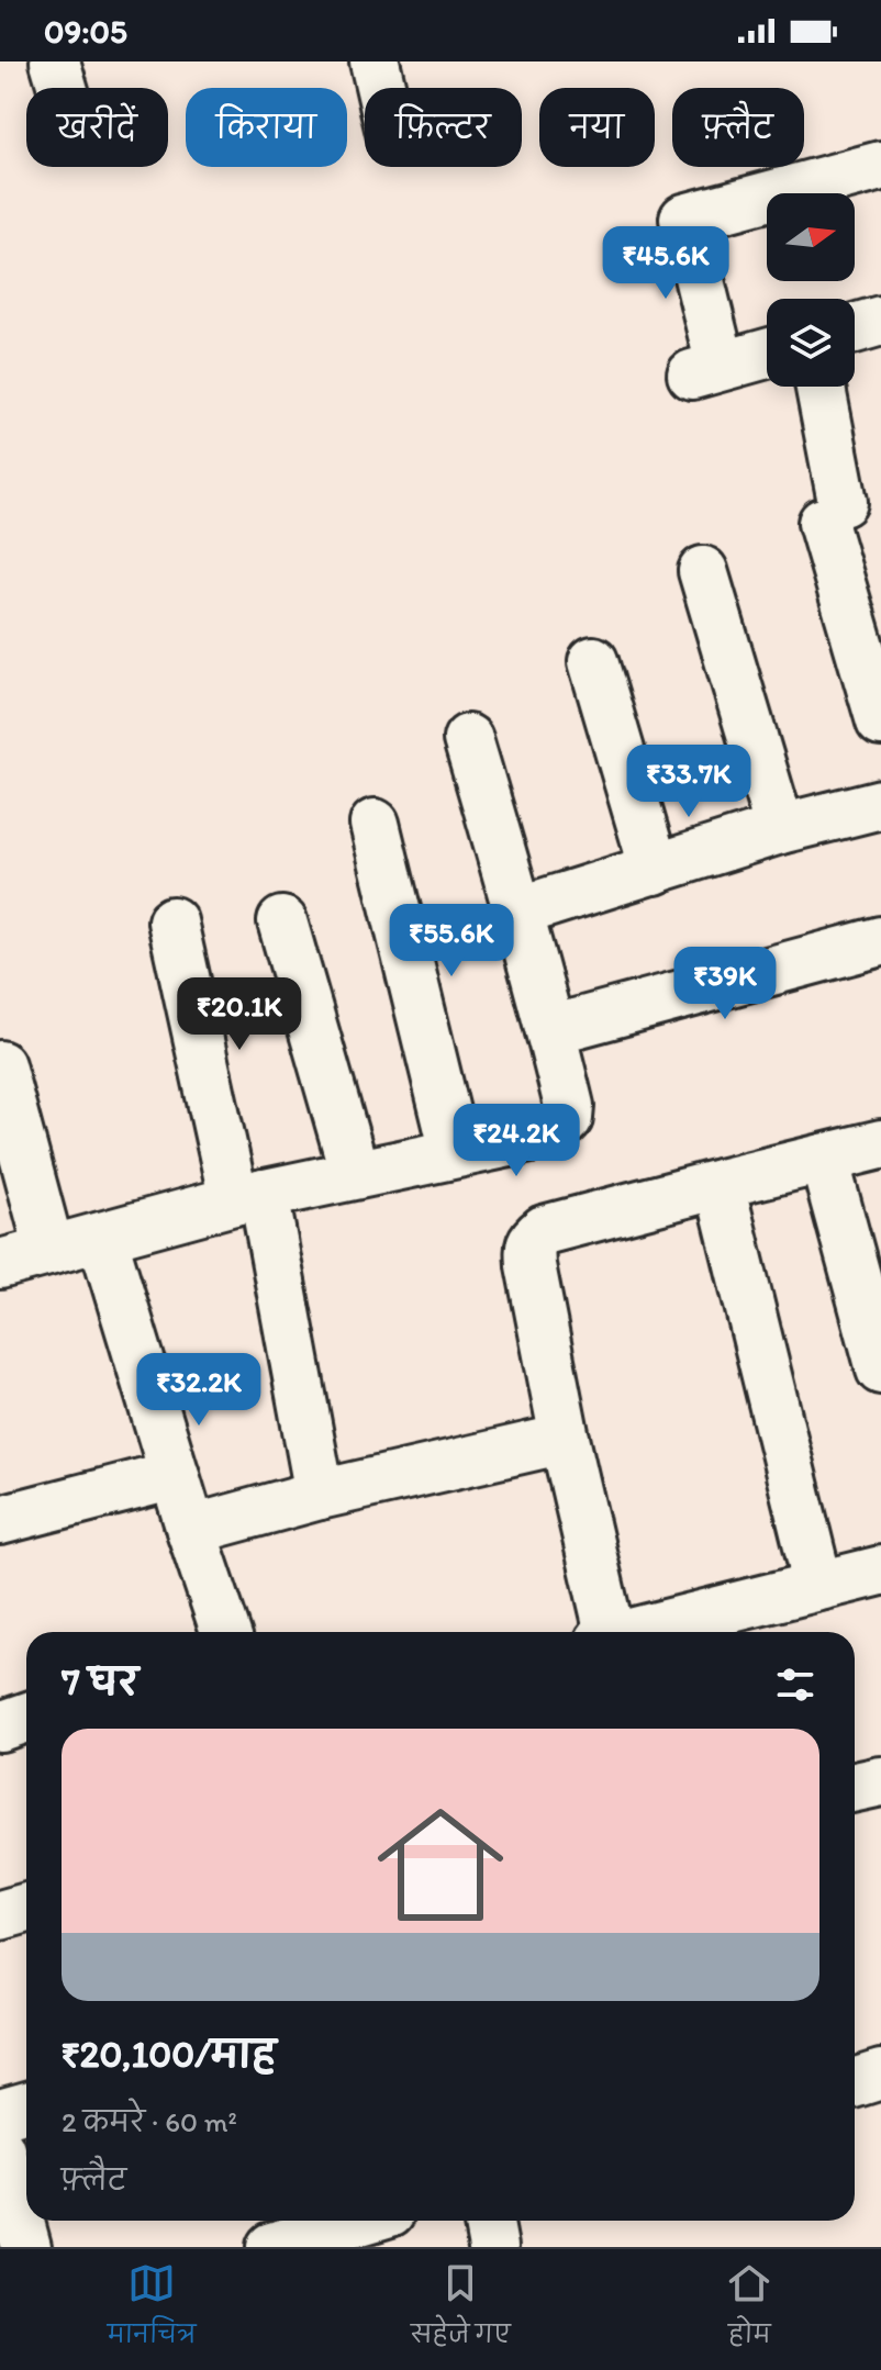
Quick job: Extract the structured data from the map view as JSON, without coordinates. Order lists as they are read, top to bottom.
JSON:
{
  "north": "right",
  "page": {
    "status": "09:05",
    "chip": [
      "खरीदें",
      "किराया",
      "फ़िल्टर",
      "नया",
      "फ़्लैट"
    ],
    "price": [
      "₹45.6K",
      "₹33.7K",
      "₹55.6K",
      "₹39K",
      "₹20.1K",
      "₹24.2K",
      "₹32.2K"
    ],
    "heading": "7 घर",
    "list": [
      {
        "name": "₹20,100/माह",
        "note": "2 कमरे · 60 m² · फ़्लैट"
      }
    ],
    "tabs": ["मानचित्र", "सहेजे गए", "होम"]
  }
}
